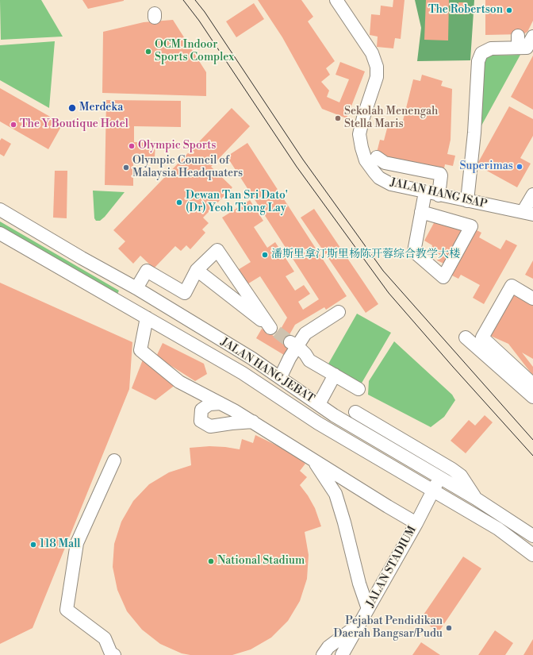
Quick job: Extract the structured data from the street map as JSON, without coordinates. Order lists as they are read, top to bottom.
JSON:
{
  "streets": {
    "street": ["JALAN HANG ISAP", "JALAN HANG JEBAT", "JALAN STADIUM"]
  },
  "crossings": [
    ["JALAN HANG JEBAT", "JALAN STADIUM"]
  ],
  "places": [
    "The Robertson",
    "OCM Indoor Sports Complex",
    "Merdeka",
    "Sekolah Menengah Stella Maris",
    "The Y Boutique Hotel",
    "Olympic Sports",
    "Superimas",
    "Olympic Council of Malaysia Headquaters",
    "Dewan Tan Sri Dato' (Dr) Yeoh Tiong Lay",
    "潘斯里拿汀斯里杨陈开蓉综合教学大楼",
    "118 Mall",
    "National Stadium",
    "Pejabat Pendidikan Daerah Bangsar/Pudu"
  ]
}
